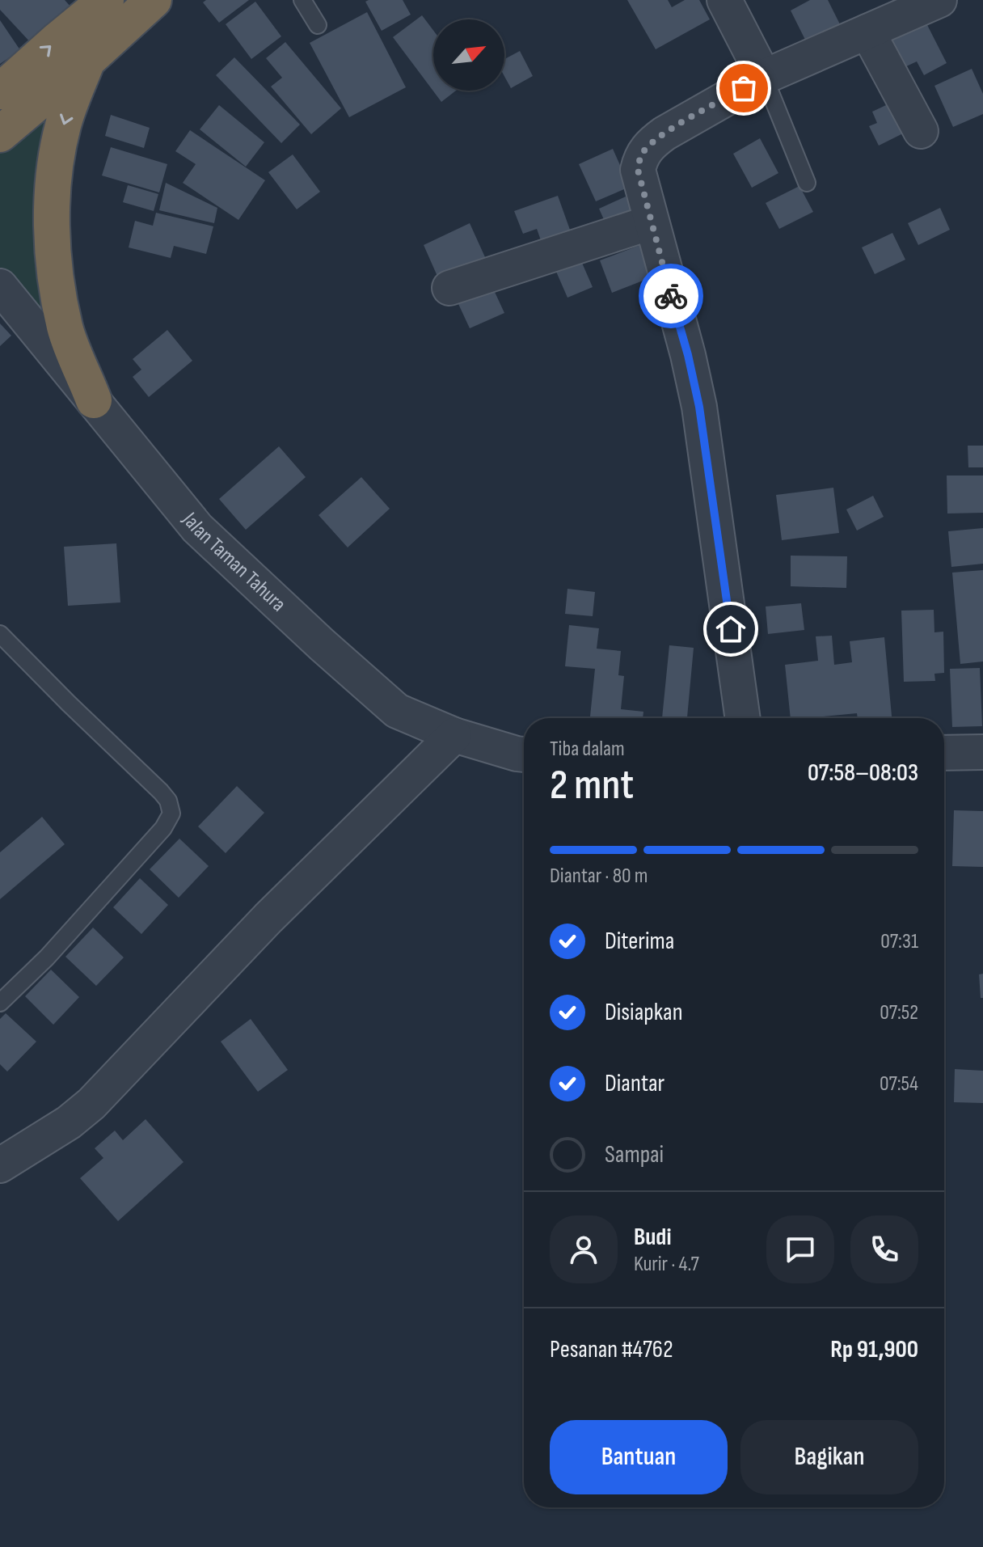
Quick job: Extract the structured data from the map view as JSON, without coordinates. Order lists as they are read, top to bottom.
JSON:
{
  "streets": {
    "street": ["Jalan Taman Tahura"]
  },
  "north": "top right",
  "page": {
    "heading": ["2 mnt", "Tiba dalam", "07:58–08:03"],
    "panel": [
      "Budi",
      "Kurir · 4.7",
      "Pesanan #4762",
      "Rp 91,900"
    ],
    "bar": "Diantar · 80 m",
    "list": [
      ["Diterima", "07:31"],
      ["Disiapkan", "07:52"],
      ["Diantar", "07:54"],
      "Sampai"
    ],
    "buttons": ["Bantuan", "Bagikan"]
  }
}
